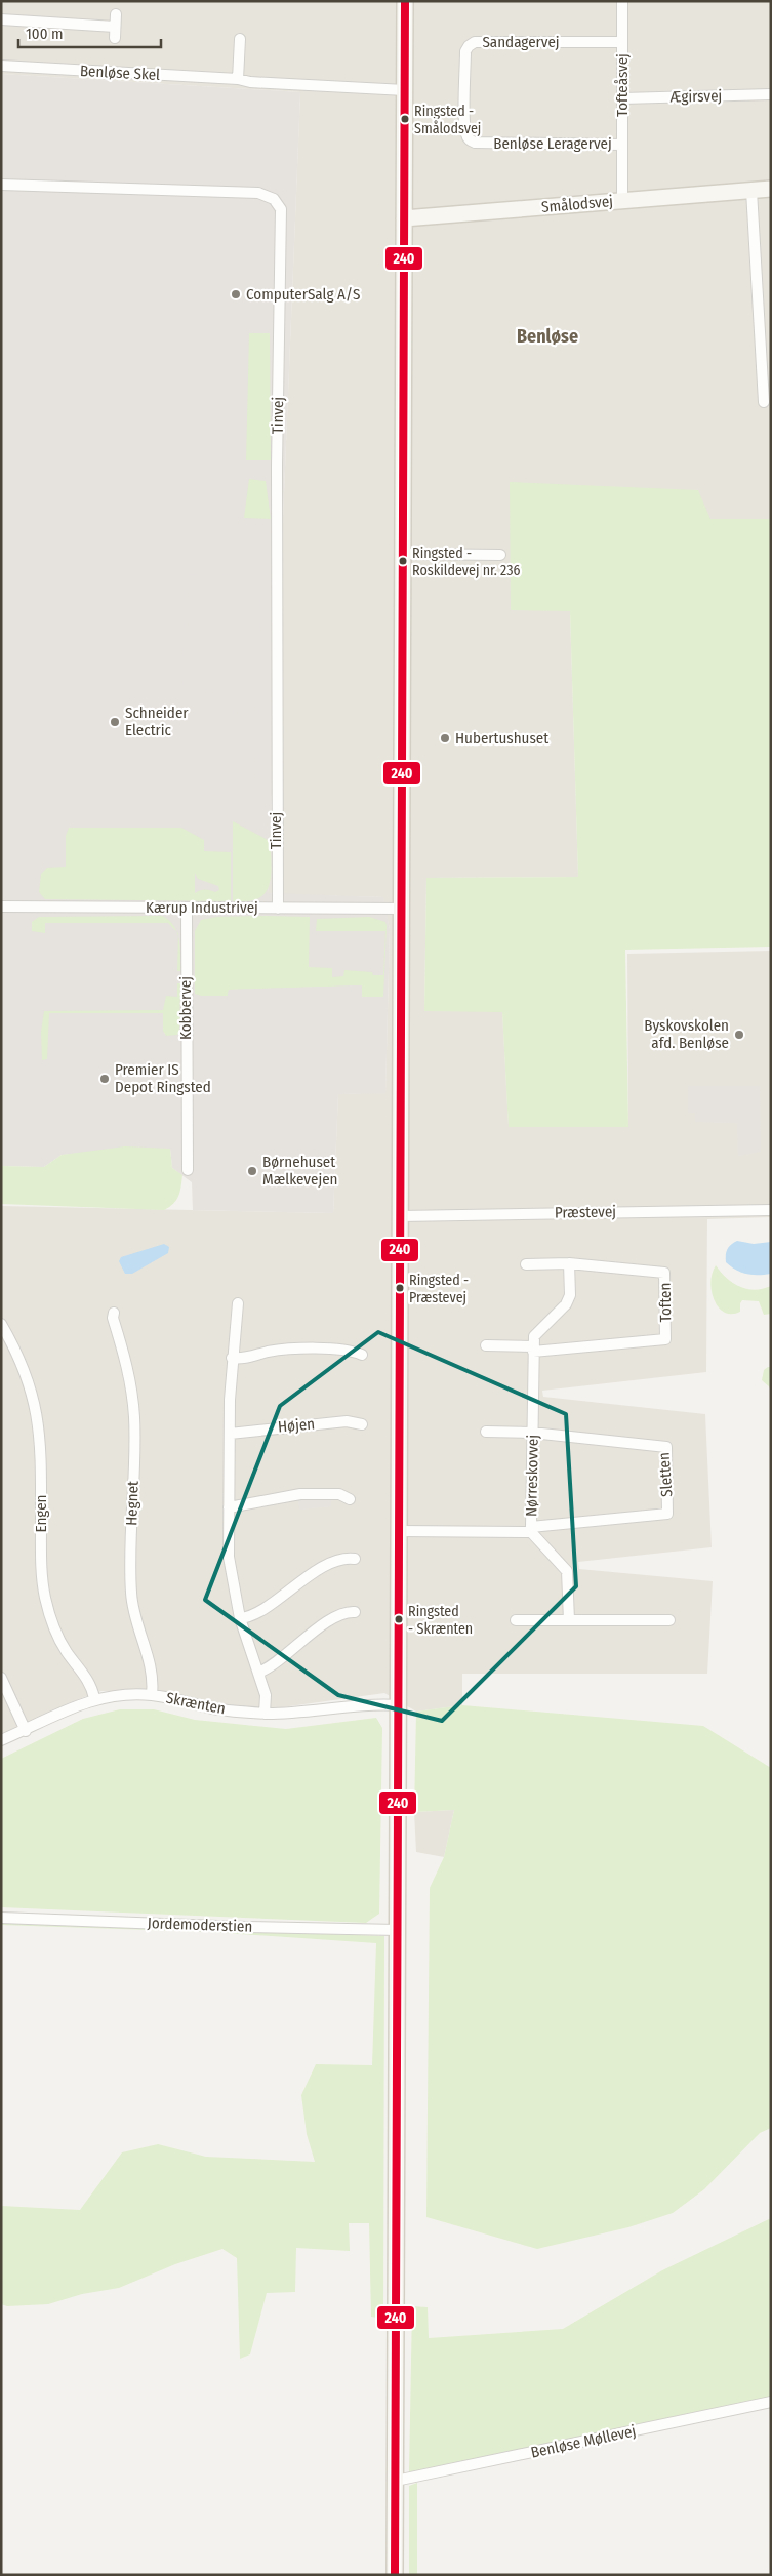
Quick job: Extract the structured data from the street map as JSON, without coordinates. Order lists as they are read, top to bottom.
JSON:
{
  "streets": {
    "street": [
      "Sandagervej",
      "Benløse Skel",
      "Tofteåsvej",
      "Ægirsvej",
      "Benløse Leragervej",
      "Smålodsvej",
      "Tinvej",
      "Kærup Industrivej",
      "Kobbervej",
      "Præstevej",
      "Toften",
      "Højen",
      "Sletten",
      "Nørreskovvej",
      "Hegnet",
      "Engen",
      "Skrænten",
      "Jordemoderstien",
      "Benløse Møllevej"
    ]
  },
  "crossings": [
    ["Sandagervej", "Tofteåsvej"],
    ["Sandagervej", "Benløse Leragervej"],
    ["Tofteåsvej", "Ægirsvej"],
    ["Tofteåsvej", "Benløse Leragervej"],
    ["Tofteåsvej", "Smålodsvej"],
    ["Tinvej", "Kærup Industrivej"],
    ["Kærup Industrivej", "Kobbervej"],
    ["Toften", "Nørreskovvej"],
    ["Sletten", "Nørreskovvej"],
    ["Hegnet", "Skrænten"],
    ["Engen", "Skrænten"]
  ],
  "districts": ["Benløse"],
  "places": [
    "Ringsted - Smålodsvej",
    "ComputerSalg A/S",
    "Ringsted - Roskildevej nr. 236",
    "Schneider Electric",
    "Hubertushuset",
    "Byskovskolen afd. Benløse",
    "Premier IS Depot Ringsted",
    "Børnehuset Mælkevejen",
    "Ringsted - Præstevej",
    "Ringsted - Skrænten"
  ],
  "lines": ["transit line 240"],
  "scale_bar": "100 m"
}
